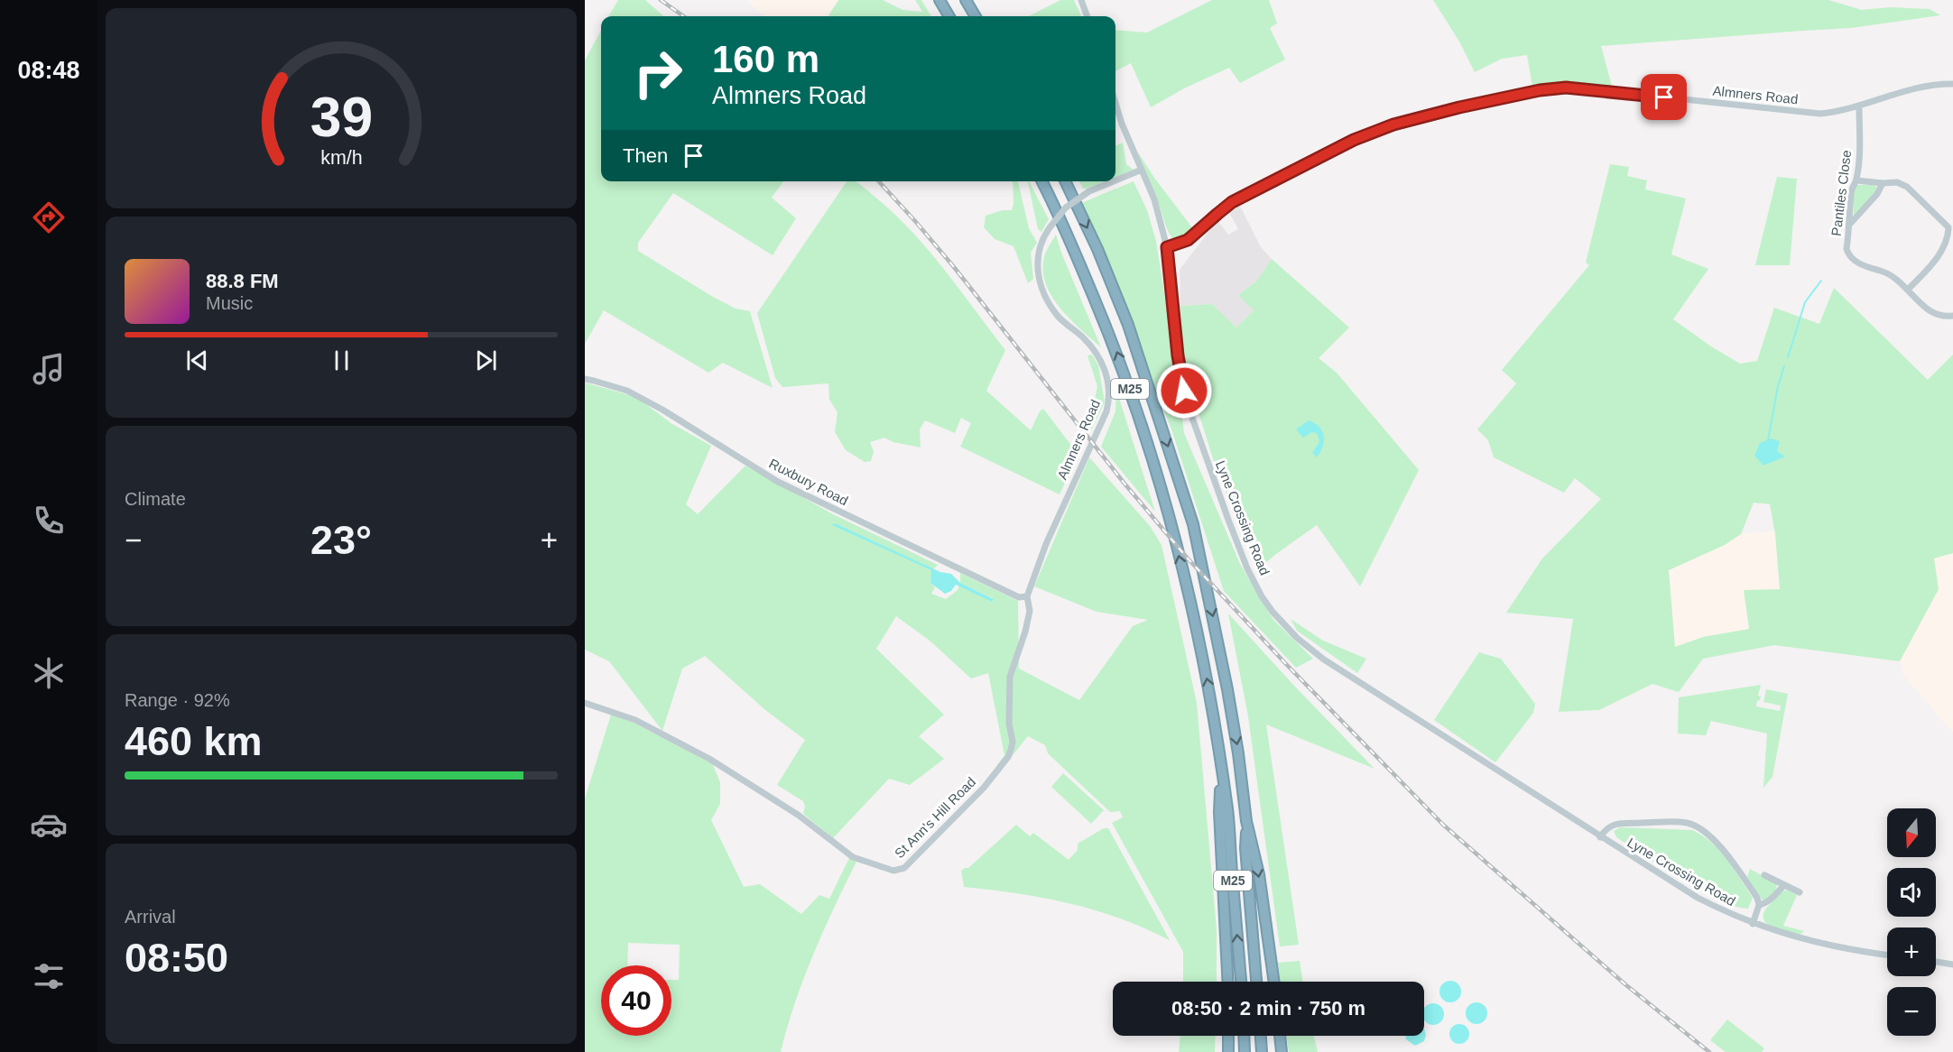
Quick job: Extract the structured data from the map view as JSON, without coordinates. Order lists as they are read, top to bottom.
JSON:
{
  "streets": {
    "highway": ["M25"],
    "street": [
      "Almners Road",
      "Pantiles Close",
      "Ruxbury Road",
      "Lyne Crossing Road",
      "St Ann's Hill Road"
    ]
  },
  "crossings": [
    ["Almners Road", "Pantiles Close"],
    ["Almners Road", "Ruxbury Road"],
    ["Almners Road", "Lyne Crossing Road"],
    ["Almners Road", "St Ann's Hill Road"],
    ["Ruxbury Road", "St Ann's Hill Road"]
  ],
  "north": "bottom",
  "page": {
    "tabs": "08:48",
    "turn": ["160 m", "Almners Road"],
    "then": "Then",
    "song": ["88.8 FM", "Music"],
    "tile": [
      "Climate",
      ["Range · 92%", "460 km"],
      ["Arrival", "08:50"]
    ],
    "heat": ["−", "23°", "+"],
    "map_buttons": ["+", "−"],
    "limit": "40",
    "trip": "08:50 · 2 min · 750 m",
    "gauge": ["39", "km/h"]
  }
}
